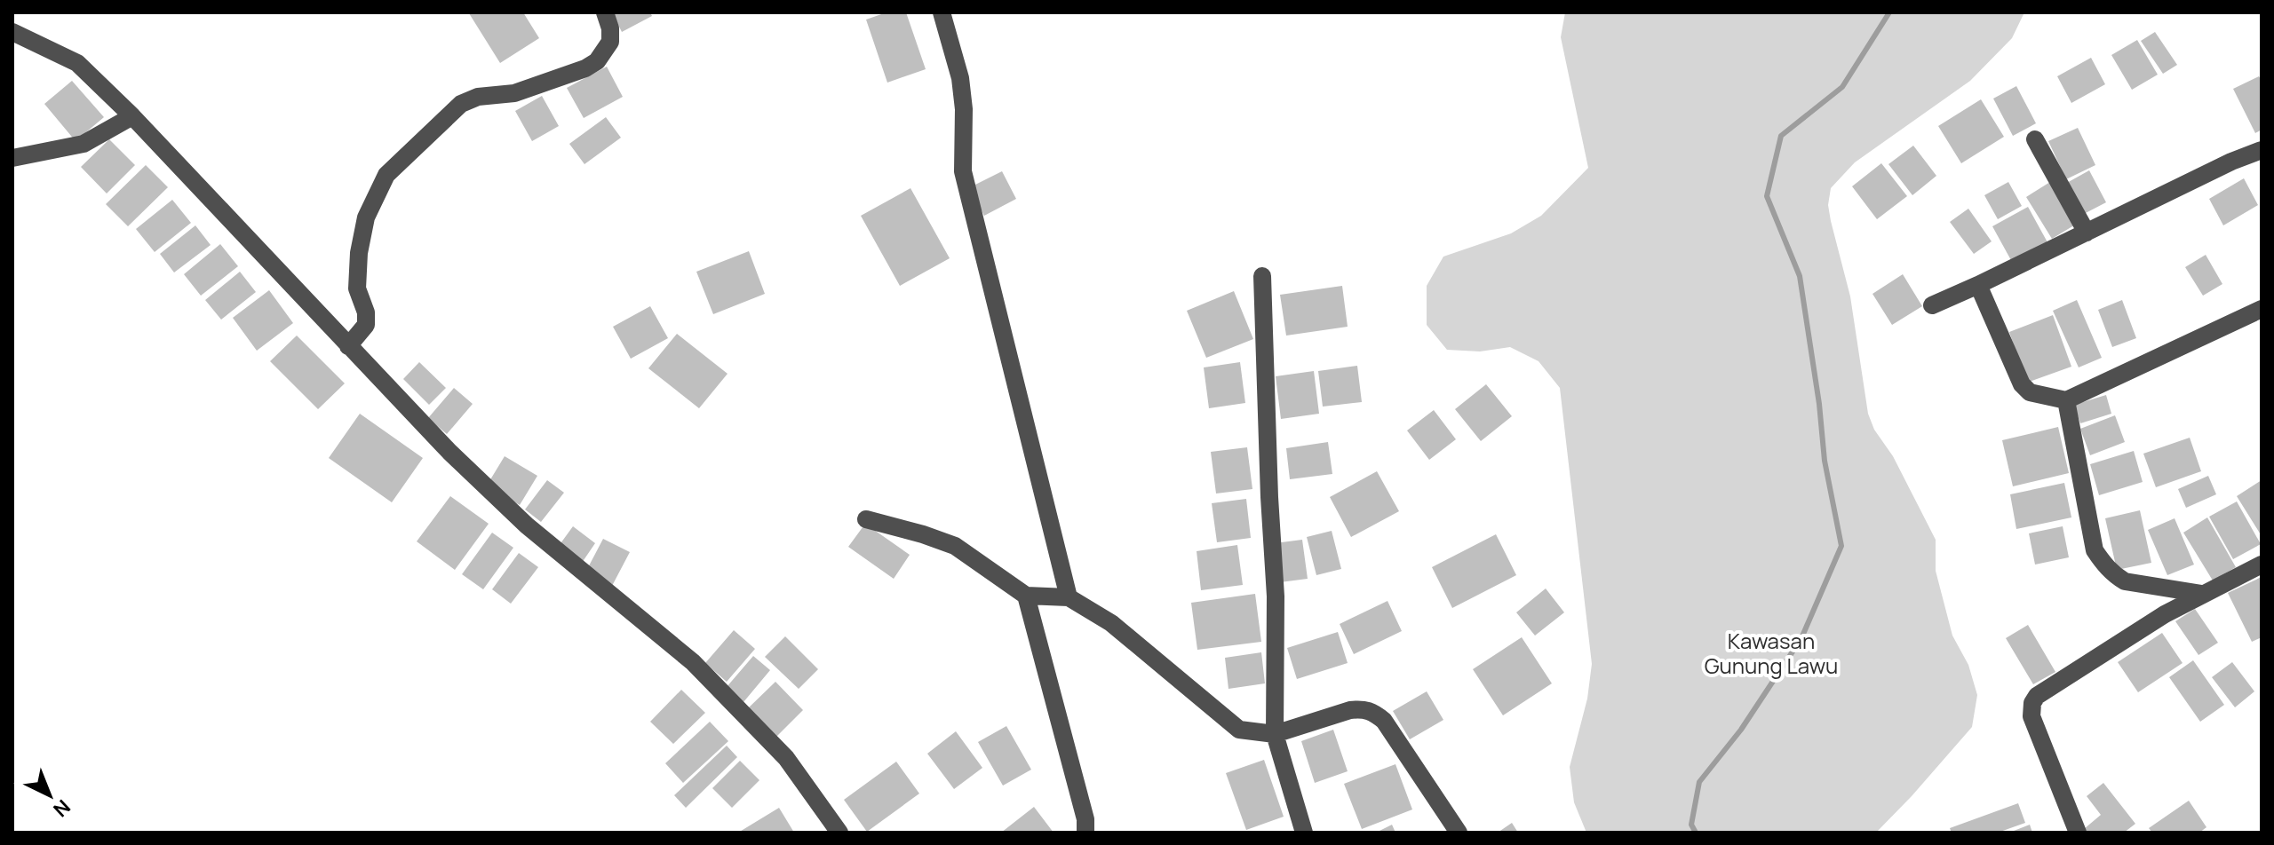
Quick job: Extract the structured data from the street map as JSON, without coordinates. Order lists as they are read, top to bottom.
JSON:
{
  "parks": ["Kawasan Gunung Lawu"],
  "north": "bottom right"
}
